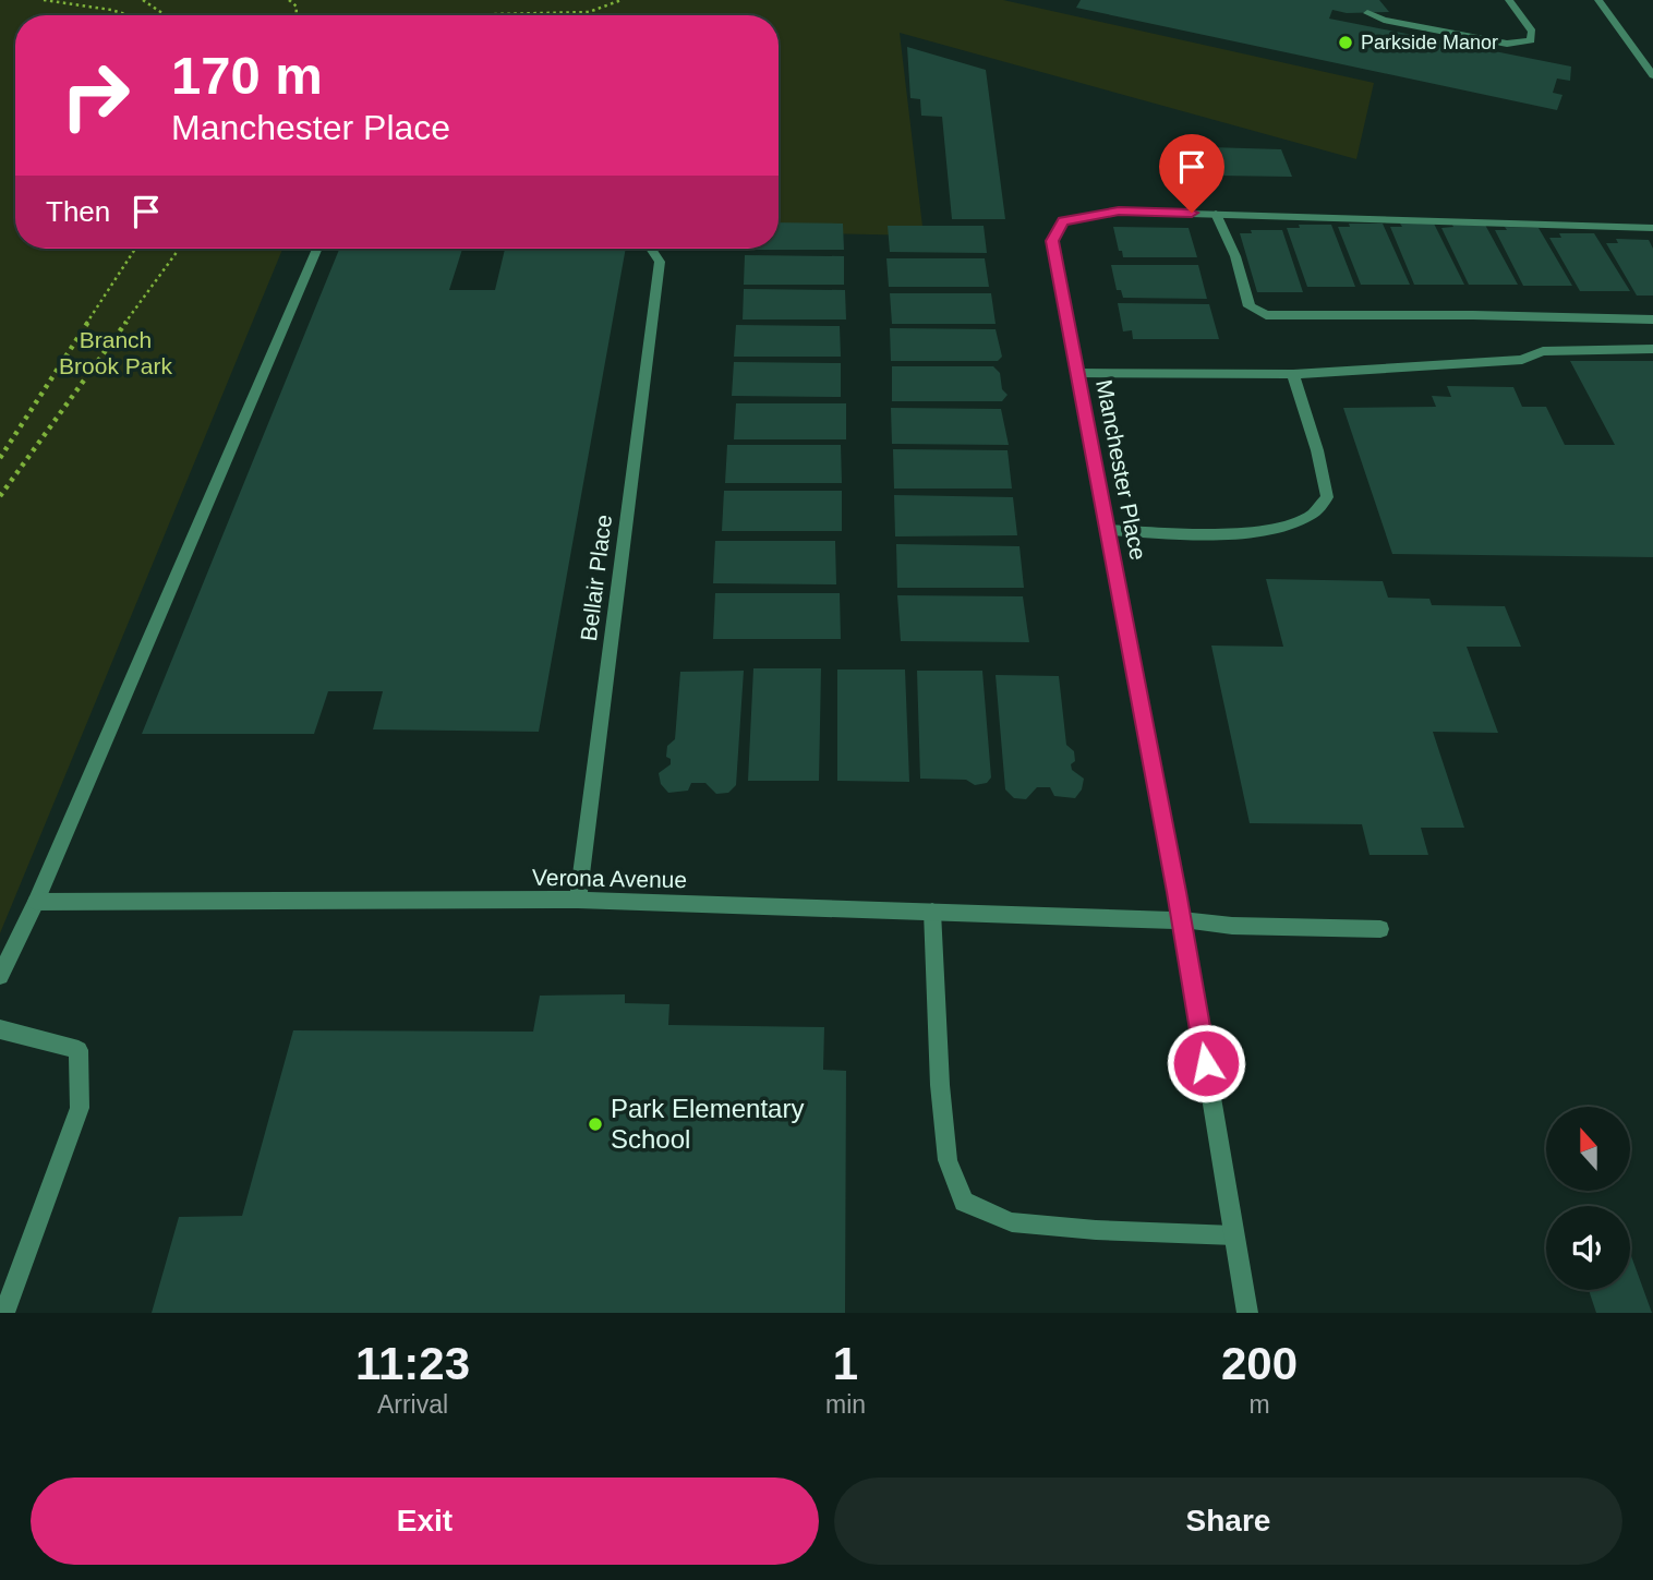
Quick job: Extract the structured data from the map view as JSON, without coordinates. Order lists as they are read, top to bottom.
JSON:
{
  "streets": {
    "street": ["Manchester Place", "Bellair Place", "Verona Avenue"]
  },
  "crossings": [
    ["Manchester Place", "Verona Avenue"],
    ["Bellair Place", "Verona Avenue"]
  ],
  "parks": ["Branch Brook Park"],
  "places": ["Parkside Manor", "Park Elementary School"],
  "north": "top",
  "page": {
    "turn": ["170 m", "Manchester Place"],
    "then": "Then",
    "eta": [
      "11:23",
      "Arrival",
      "1",
      "min",
      "200",
      "m"
    ],
    "buttons": ["Exit", "Share"]
  }
}
